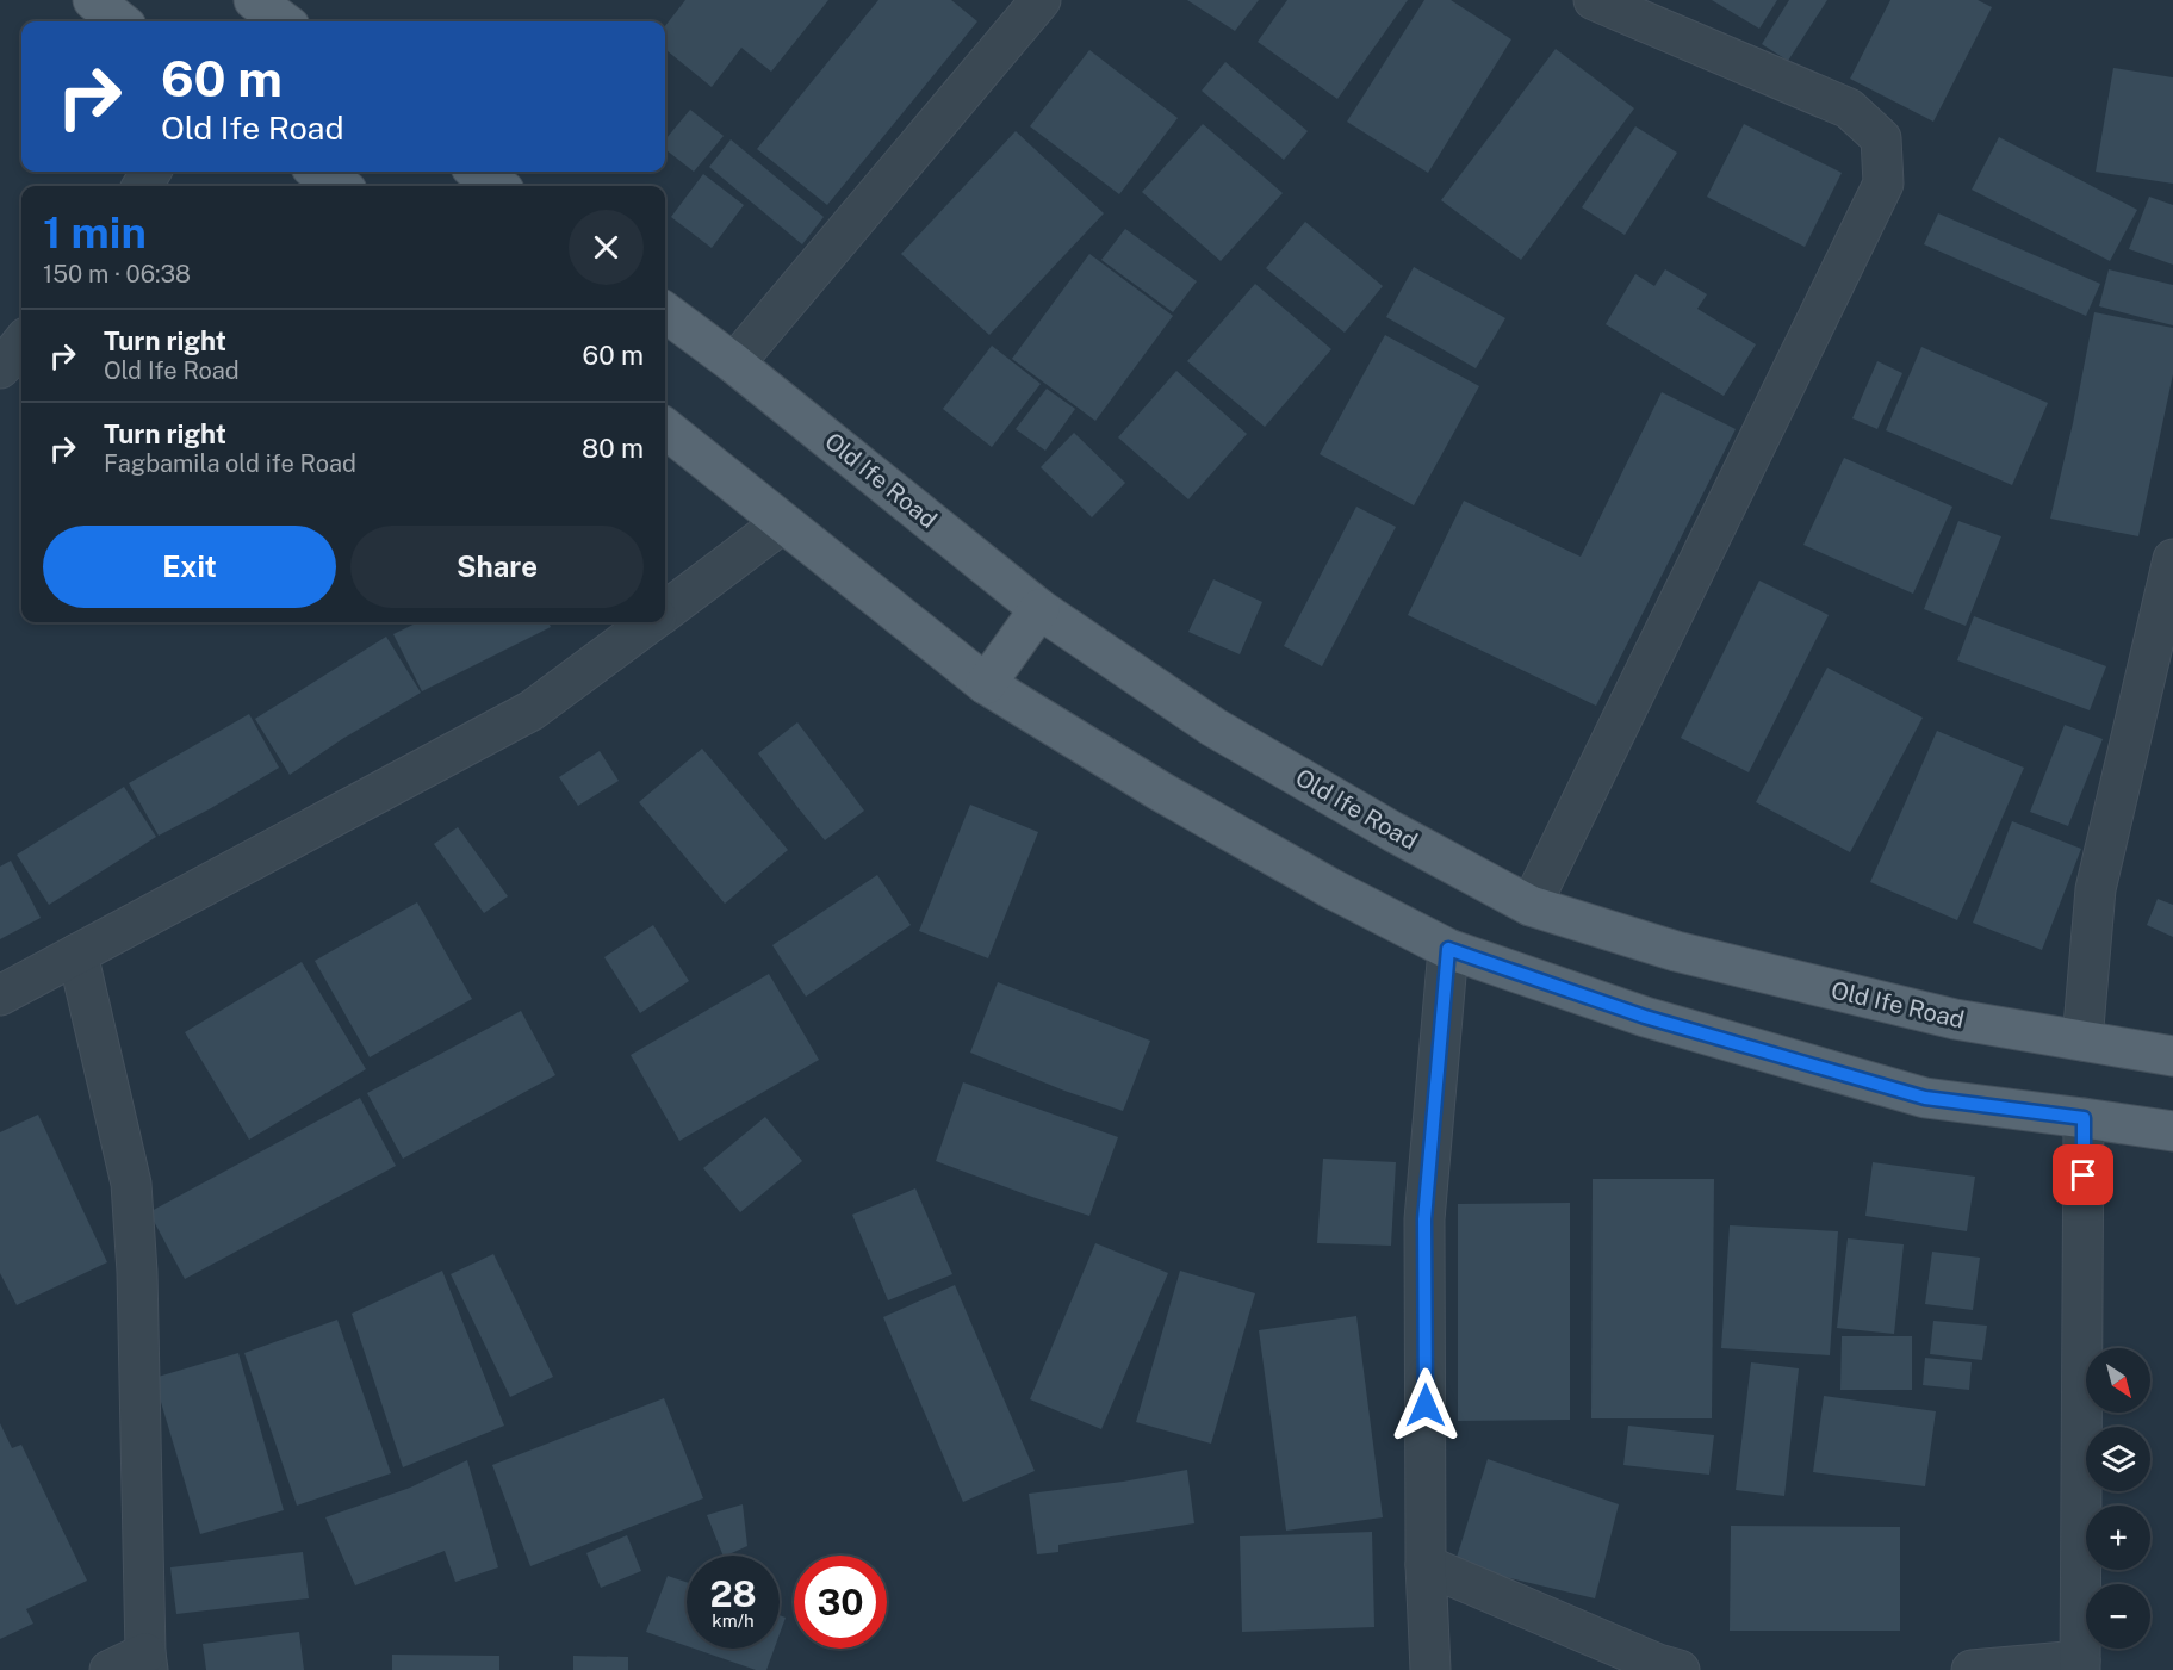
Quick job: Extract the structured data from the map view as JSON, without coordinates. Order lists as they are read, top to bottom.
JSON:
{
  "streets": {
    "main road": ["Old Ife Road"]
  },
  "north": "bottom right",
  "page": {
    "turn": ["60 m", "Old Ife Road"],
    "heading": ["1 min", "150 m · 06:38"],
    "list": [
      {
        "name": "Turn right",
        "note": "Old Ife Road",
        "value": "60 m"
      },
      {
        "name": "Turn right",
        "note": "Fagbamila old ife Road",
        "value": "80 m"
      }
    ],
    "buttons": ["Exit", "Share"],
    "map_buttons": ["+", "−"],
    "speed": "28 km/h",
    "limit": "30"
  }
}
